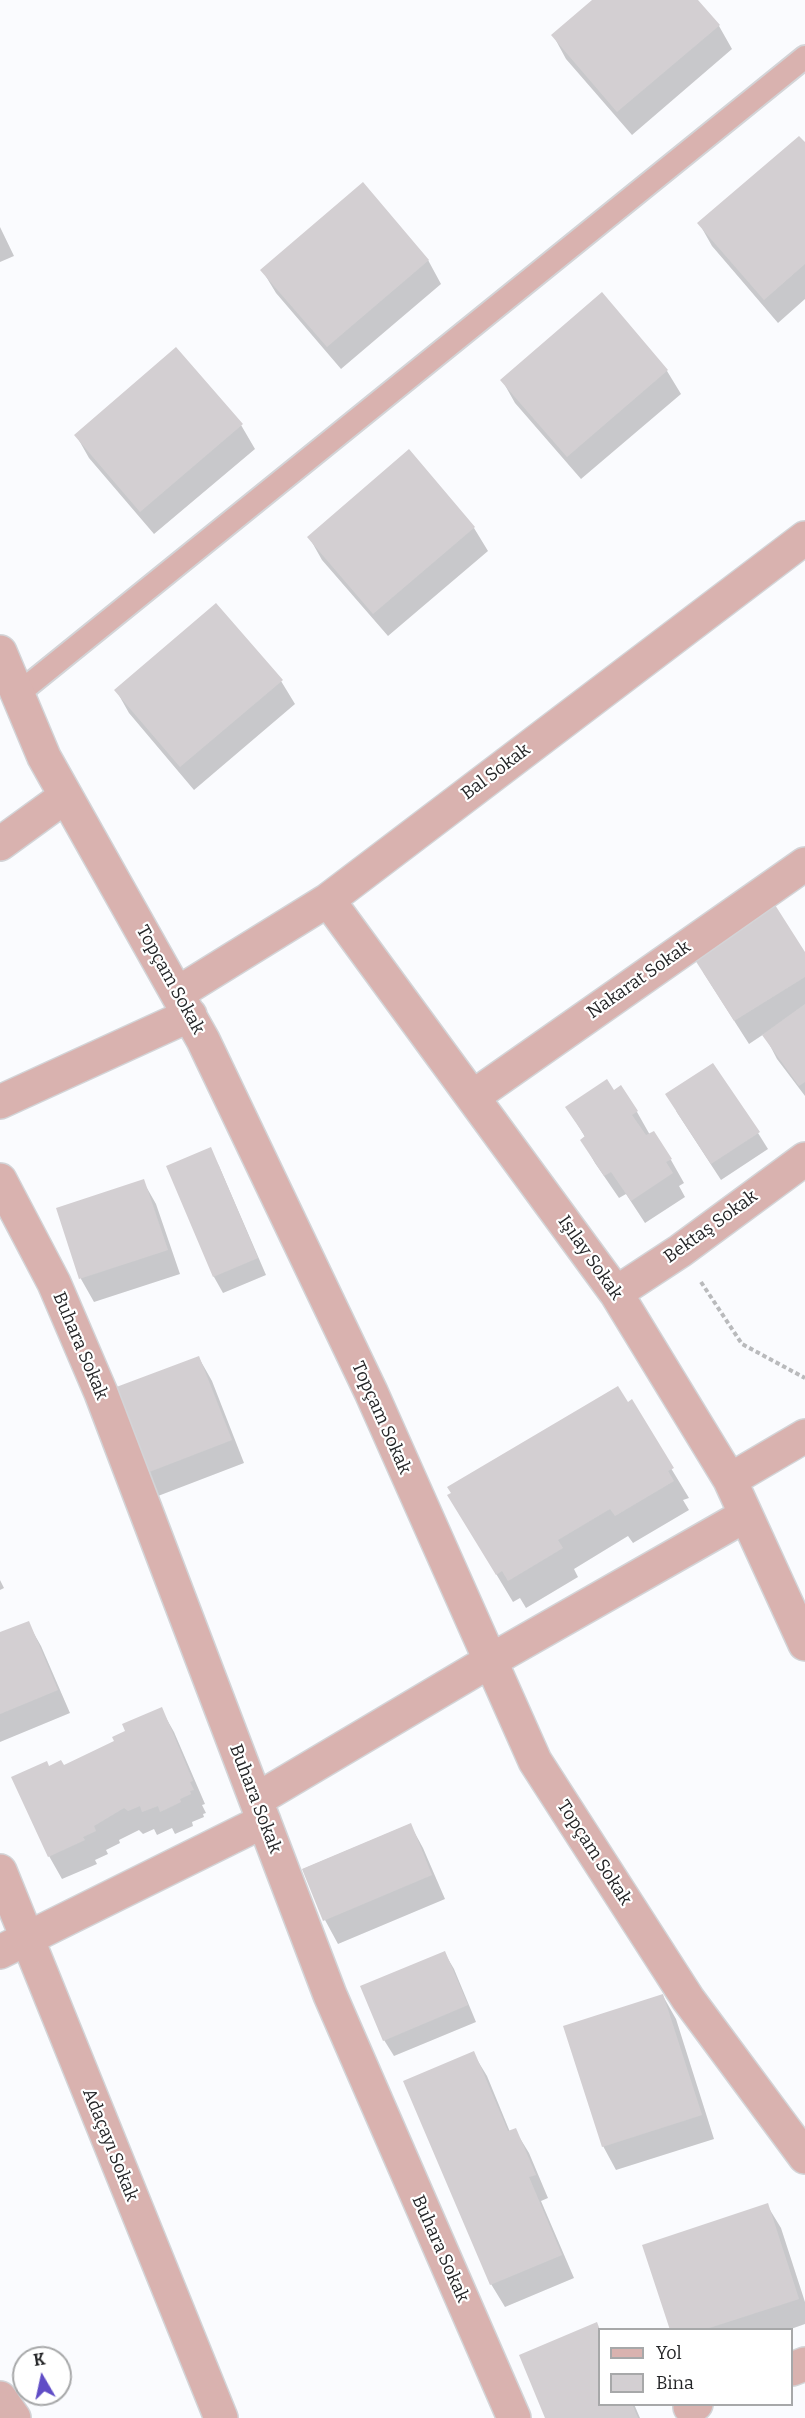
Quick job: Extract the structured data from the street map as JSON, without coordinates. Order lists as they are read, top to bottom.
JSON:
{
  "streets": {
    "street": [
      "Bal Sokak",
      "Topçam Sokak",
      "Nakarat Sokak",
      "Bektaş Sokak",
      "Işılay Sokak",
      "Buhara Sokak",
      "Adaçayı Sokak"
    ]
  },
  "crossings": [
    ["Bal Sokak", "Topçam Sokak"],
    ["Bal Sokak", "Işılay Sokak"],
    ["Nakarat Sokak", "Işılay Sokak"],
    ["Bektaş Sokak", "Işılay Sokak"]
  ],
  "legend": ["Yol", "Bina"],
  "north": "top"
}
